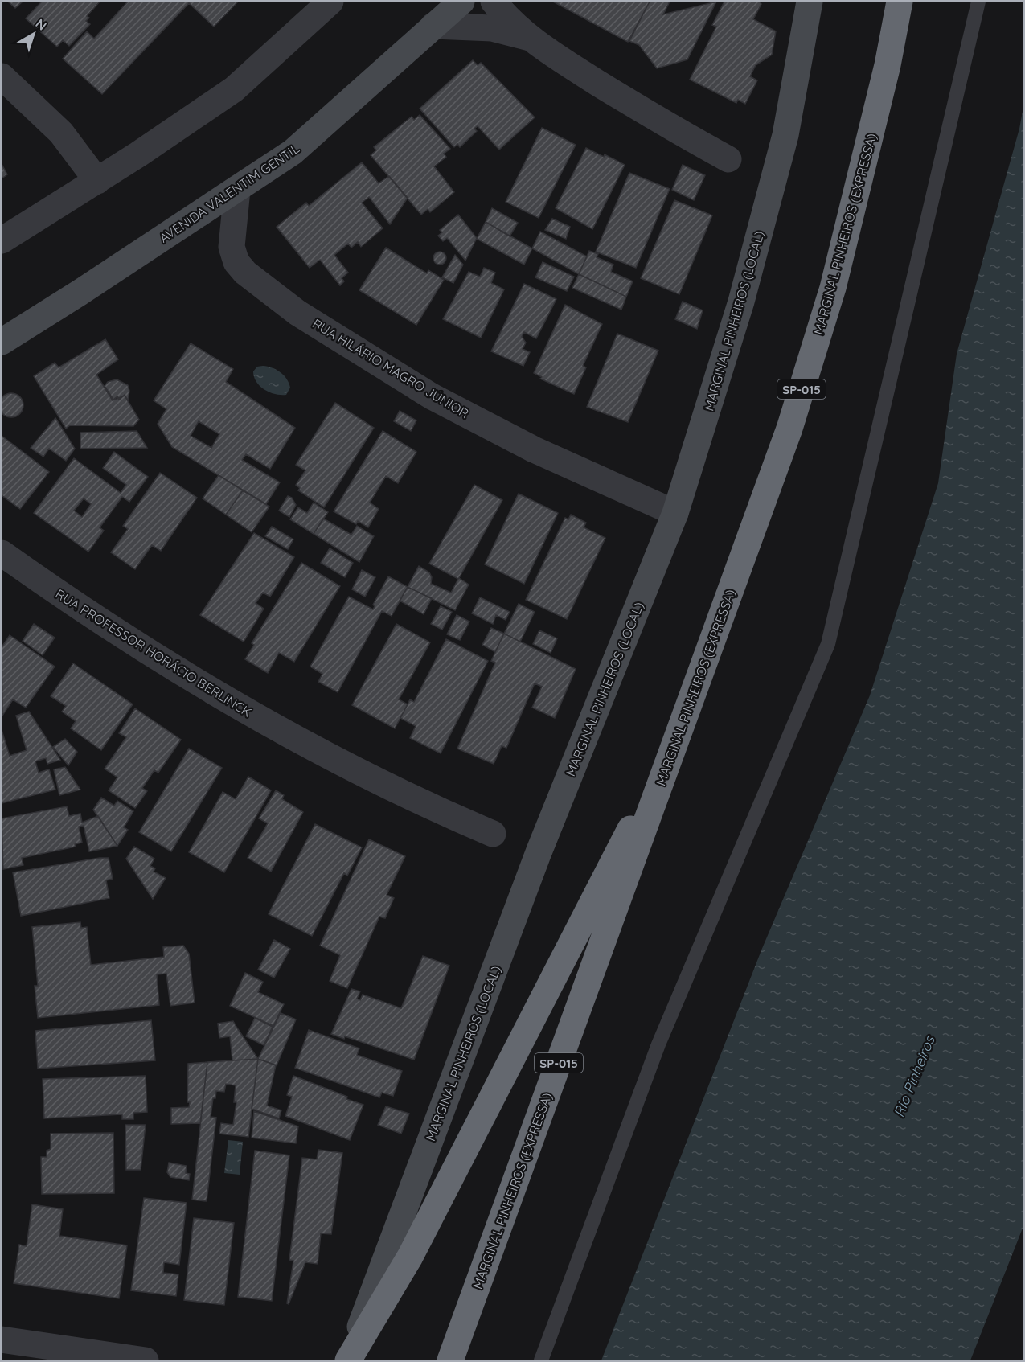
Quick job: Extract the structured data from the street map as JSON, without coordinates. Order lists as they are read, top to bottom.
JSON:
{
  "streets": {
    "highway": ["MARGINAL PINHEIROS (EXPRESSA)", "SP-015"],
    "main road": ["AVENIDA VALENTIM GENTIL", "MARGINAL PINHEIROS (LOCAL)"],
    "street": ["RUA HILÁRIO MAGRO JÚNIOR", "RUA PROFESSOR HORÁCIO BERLINCK"]
  },
  "crossings": [
    ["AVENIDA VALENTIM GENTIL", "RUA HILÁRIO MAGRO JÚNIOR"],
    ["MARGINAL PINHEIROS (LOCAL)", "RUA HILÁRIO MAGRO JÚNIOR"]
  ],
  "water": ["Rio Pinheiros"],
  "north": "top right"
}
